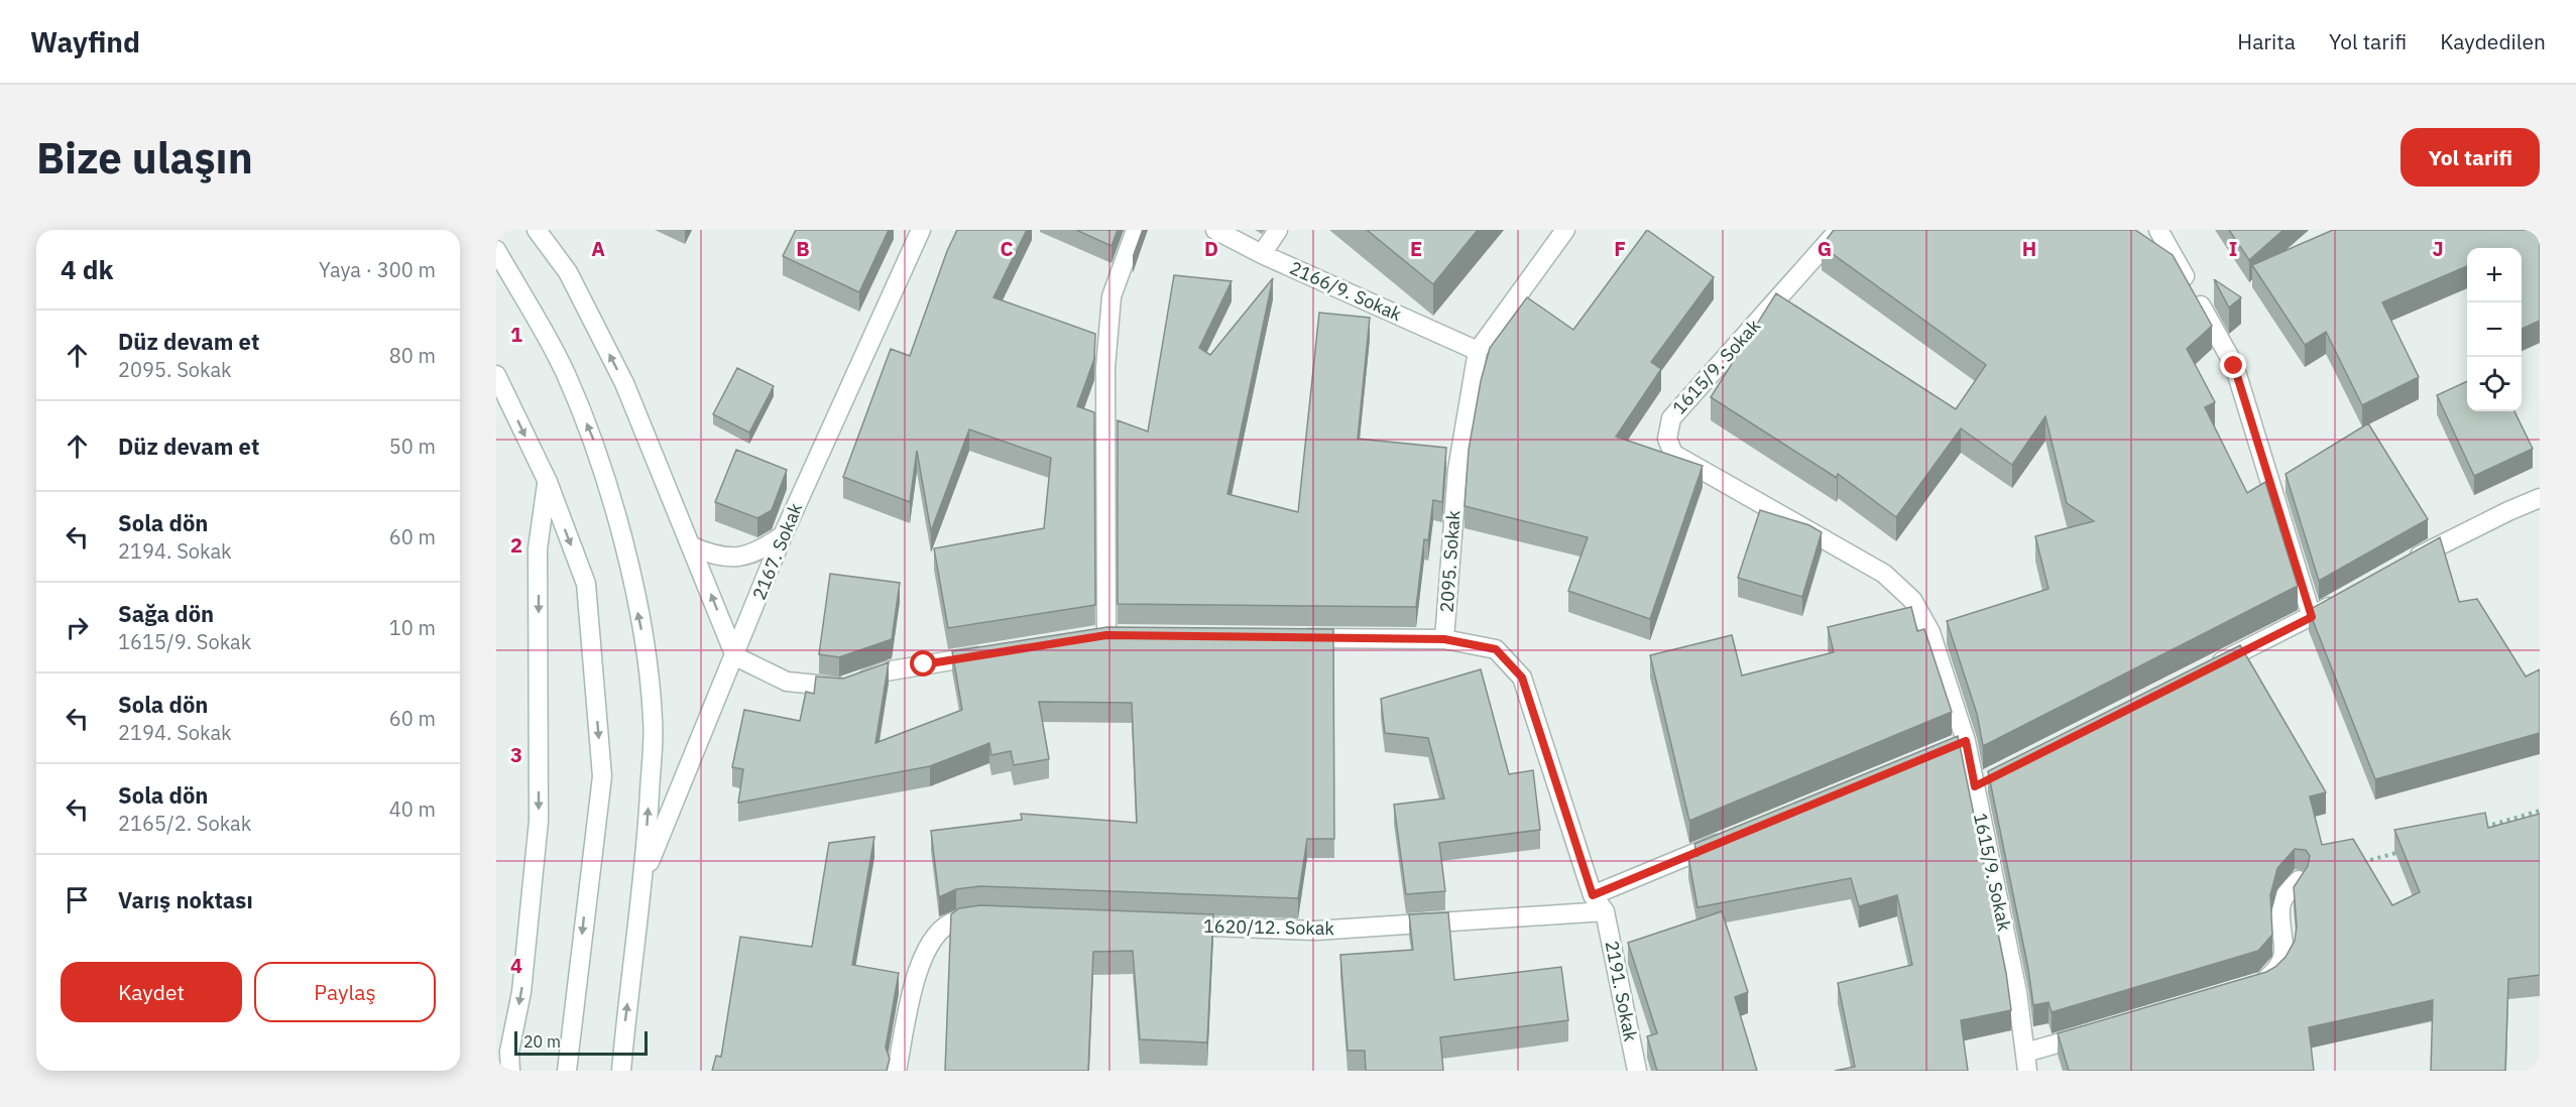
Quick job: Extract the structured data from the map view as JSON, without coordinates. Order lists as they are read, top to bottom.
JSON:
{
  "streets": {
    "street": [
      "2166/9. Sokak",
      "1615/9. Sokak",
      "2167. Sokak",
      "2095. Sokak",
      "1620/12. Sokak",
      "2191. Sokak"
    ]
  },
  "crossings": [
    ["2166/9. Sokak", "2095. Sokak"],
    ["1620/12. Sokak", "2191. Sokak"]
  ],
  "scale_bar": "20 m",
  "page": {
    "header": "Wayfind",
    "nav": ["Harita", "Yol tarifi", "Kaydedilen"],
    "buttons": [
      "Yol tarifi",
      ["Kaydet", "Paylaş"]
    ],
    "title": "Bize ulaşın",
    "heading": ["4 dk", "Yaya · 300 m"],
    "map_buttons": ["+", "−"],
    "list": [
      ["Düz devam et", "2095. Sokak", "80 m"],
      ["Düz devam et", "50 m"],
      ["Sola dön", "2194. Sokak", "60 m"],
      ["Sağa dön", "1615/9. Sokak", "10 m"],
      ["Sola dön", "2194. Sokak", "60 m"],
      ["Sola dön", "2165/2. Sokak", "40 m"],
      "Varış noktası"
    ],
    "scale": "20 m"
  },
  "grid": {
    "columns": [
      "A",
      "B",
      "C",
      "D",
      "E",
      "F",
      "G",
      "H",
      "I",
      "J"
    ],
    "rows": [
      "1",
      "2",
      "3",
      "4"
    ]
  }
}
